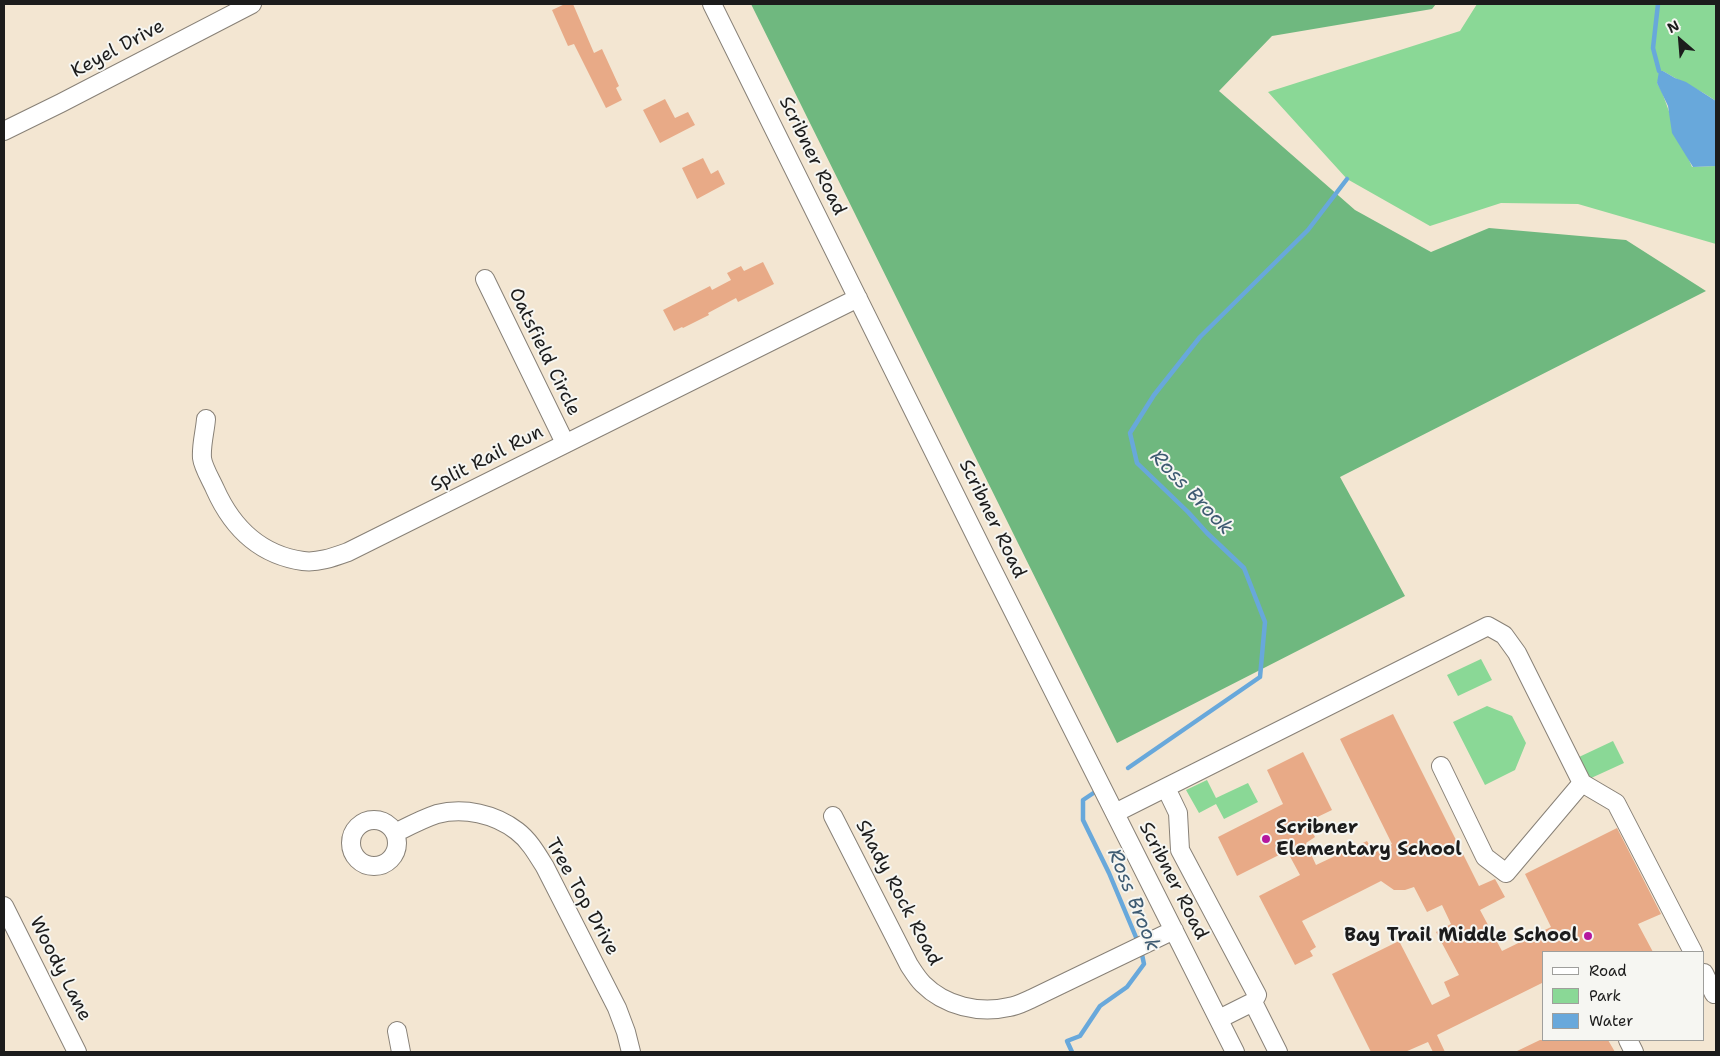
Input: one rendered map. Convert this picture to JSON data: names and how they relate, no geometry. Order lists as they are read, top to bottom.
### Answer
{
  "streets": {
    "street": [
      "Keyel Drive",
      "Scribner Road",
      "Oatsfield Circle",
      "Split Rail Run",
      "Shady Rock Road",
      "Tree Top Drive",
      "Woody Lane"
    ]
  },
  "crossings": [
    ["Scribner Road", "Split Rail Run"],
    ["Scribner Road", "Shady Rock Road"],
    ["Oatsfield Circle", "Split Rail Run"]
  ],
  "water": ["Ross Brook"],
  "places": ["Scribner Elementary School", "Bay Trail Middle School"],
  "legend": ["Road", "Park", "Water"],
  "north": "top left"
}
